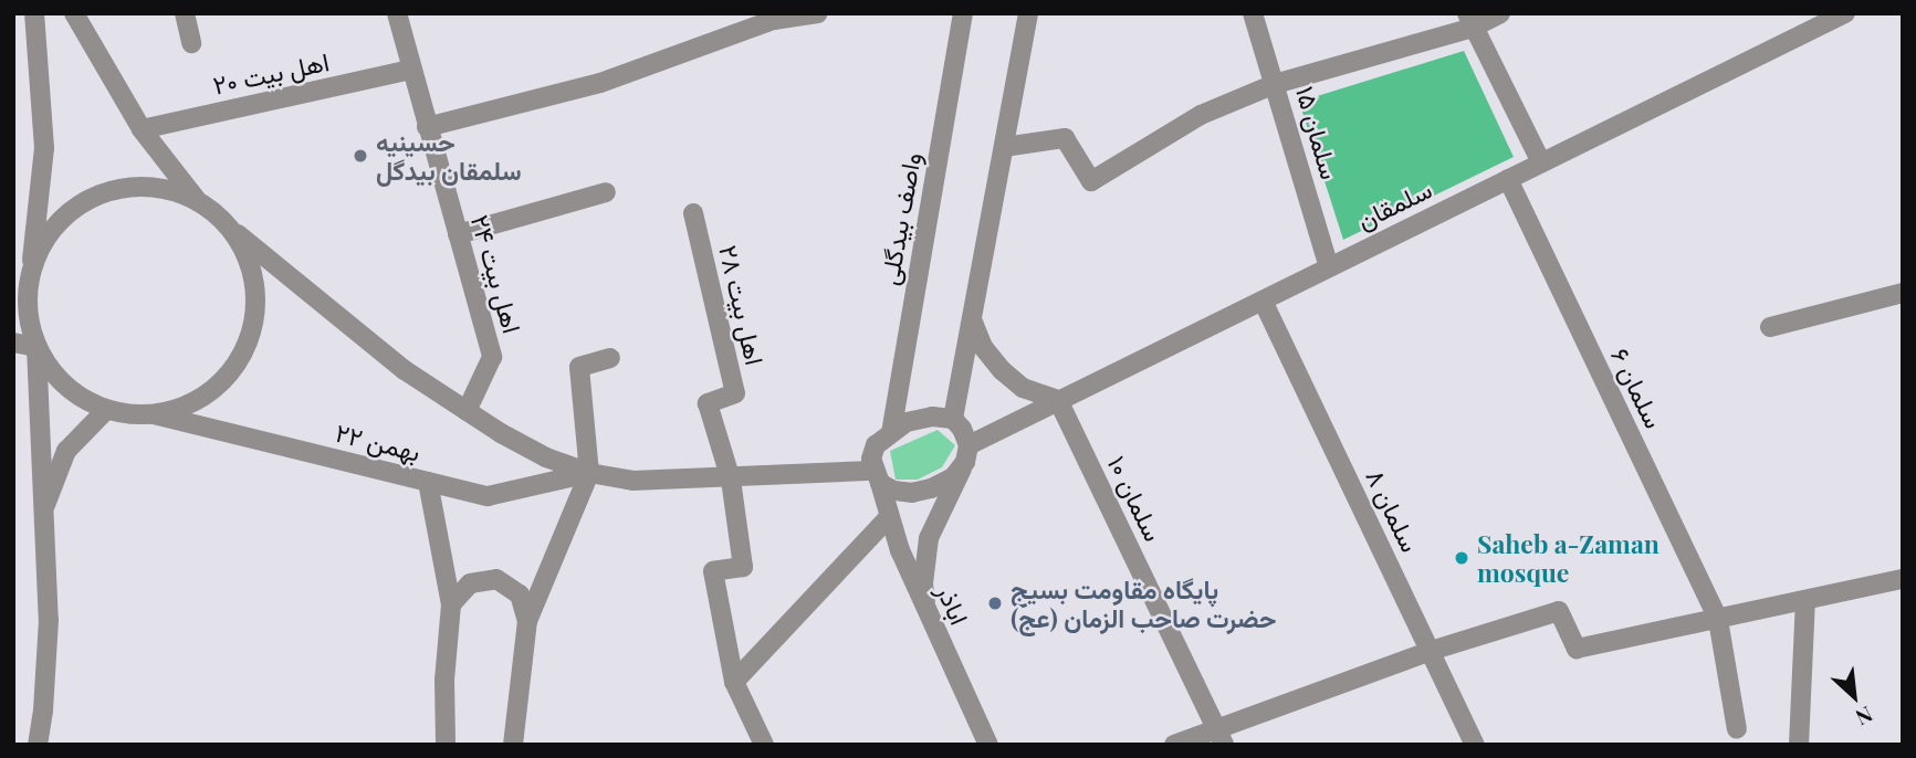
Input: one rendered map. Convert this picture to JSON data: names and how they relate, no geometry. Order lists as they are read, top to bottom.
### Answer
{
  "streets": {
    "street": [
      "اهل بیت ۲۰",
      "سلمان ۱۵",
      "سلمقان",
      "واصف بیدگلی",
      "اهل بیت ۲۴",
      "اهل بیت ۲۸",
      "سلمان ۶",
      "۲۲ بهمن",
      "سلمان ۱۰",
      "سلمان ۸",
      "اباذر"
    ]
  },
  "crossings": [
    ["اهل بیت ۲۰", "اهل بیت ۲۴"],
    ["سلمان ۱۵", "سلمقان"],
    ["سلمقان", "واصف بیدگلی"],
    ["سلمقان", "سلمان ۶"],
    ["سلمقان", "۲۲ بهمن"],
    ["سلمقان", "سلمان ۱۰"],
    ["سلمقان", "سلمان ۸"],
    ["سلمقان", "اباذر"],
    ["واصف بیدگلی", "۲۲ بهمن"],
    ["واصف بیدگلی", "اباذر"],
    ["اهل بیت ۲۴", "۲۲ بهمن"],
    ["اهل بیت ۲۸", "۲۲ بهمن"],
    ["۲۲ بهمن", "اباذر"]
  ],
  "places": ["حسینیه سلمقان بیدگل", "Saheb a-Zaman mosque", "پایگاه مقاومت بسیج حضرت صاحب الزمان (عج)"],
  "north": "bottom right"
}
